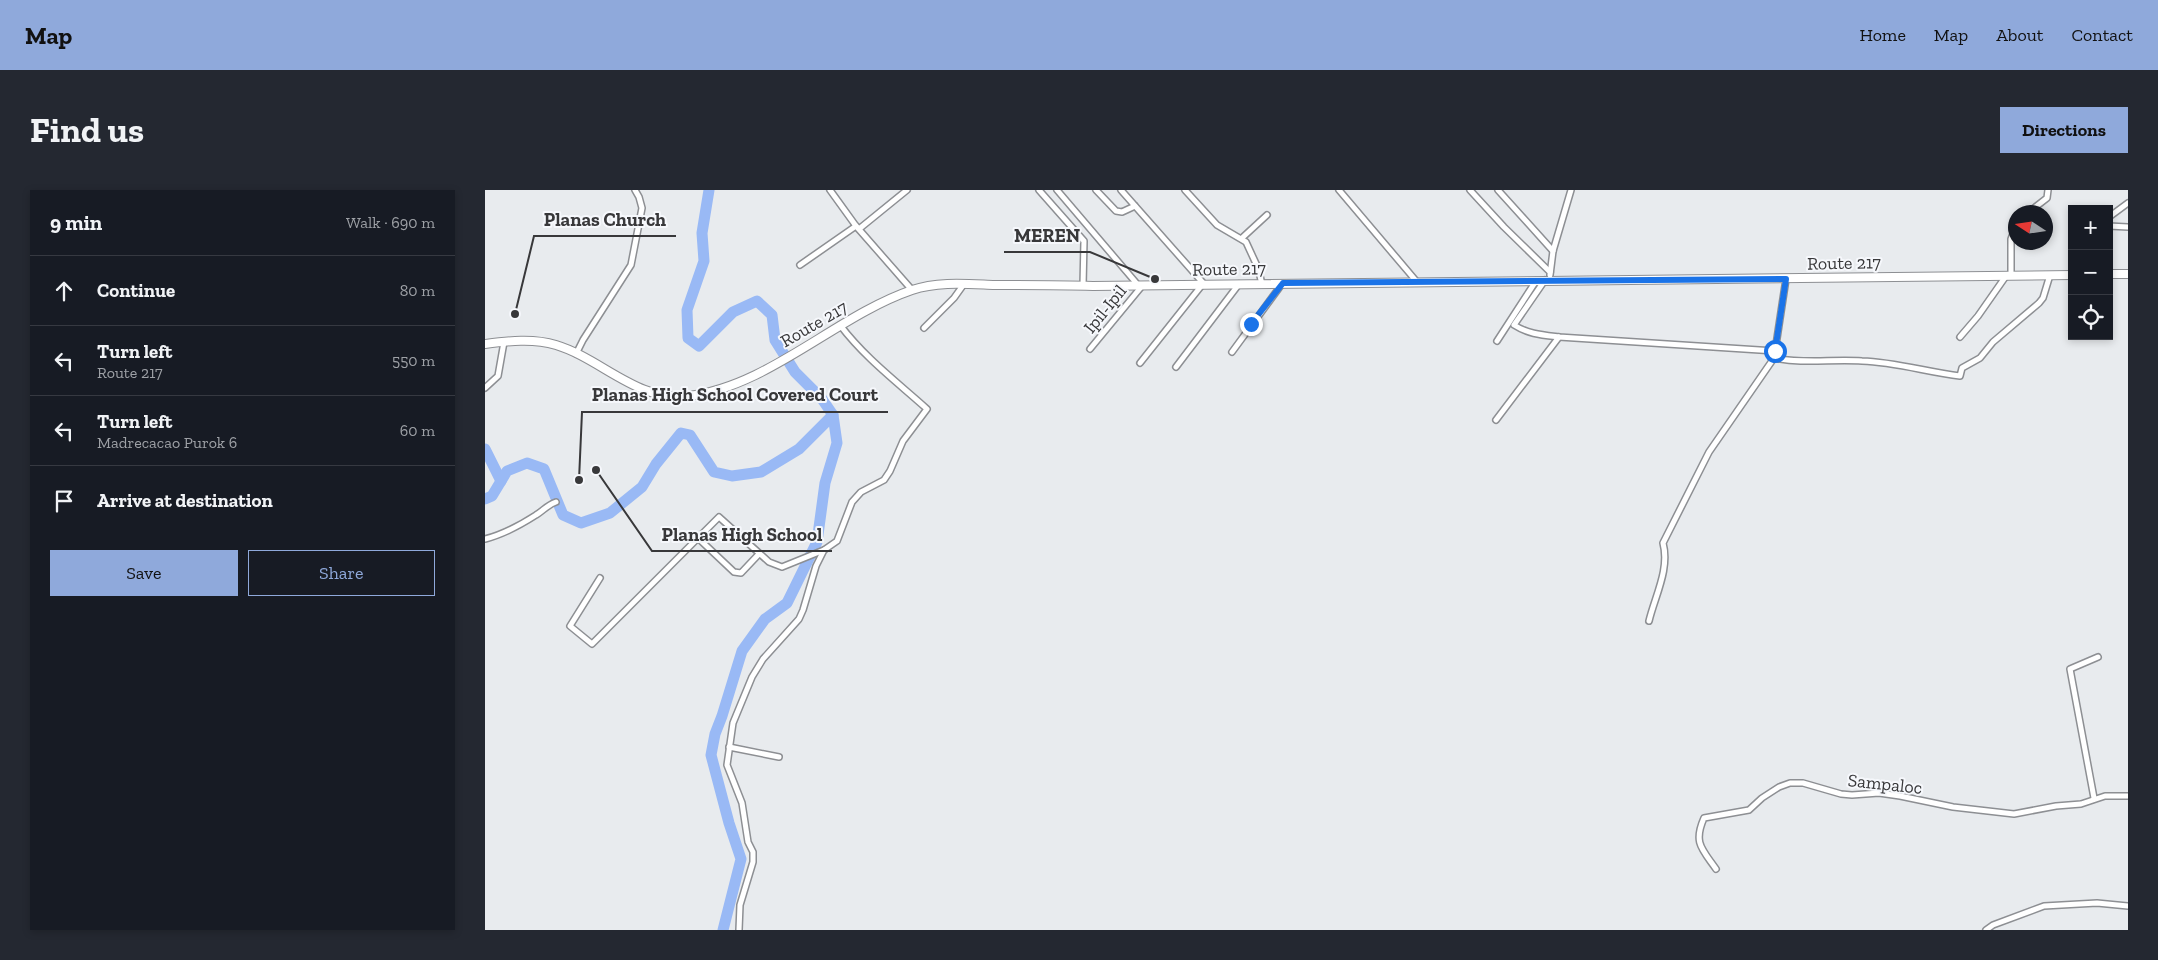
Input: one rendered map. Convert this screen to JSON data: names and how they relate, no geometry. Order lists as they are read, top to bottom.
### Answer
{
  "streets": {
    "main road": ["Route 217"],
    "street": ["Ipil-Ipil", "Sampaloc"]
  },
  "crossings": [
    ["Route 217", "Ipil-Ipil"]
  ],
  "places": [
    "MEREN",
    "Planas Church",
    "Planas High School",
    "Planas High School Covered Court"
  ],
  "north": "left",
  "page": {
    "header": "Map",
    "nav": [
      "Home",
      "Map",
      "About",
      "Contact"
    ],
    "buttons": [
      "Directions",
      ["Save", "Share"]
    ],
    "title": "Find us",
    "heading": ["9 min", "Walk · 690 m"],
    "map_buttons": ["+", "−"],
    "list": [
      ["Continue", "80 m"],
      ["Turn left", "Route 217", "550 m"],
      ["Turn left", "Madrecacao Purok 6", "60 m"],
      "Arrive at destination"
    ]
  }
}
